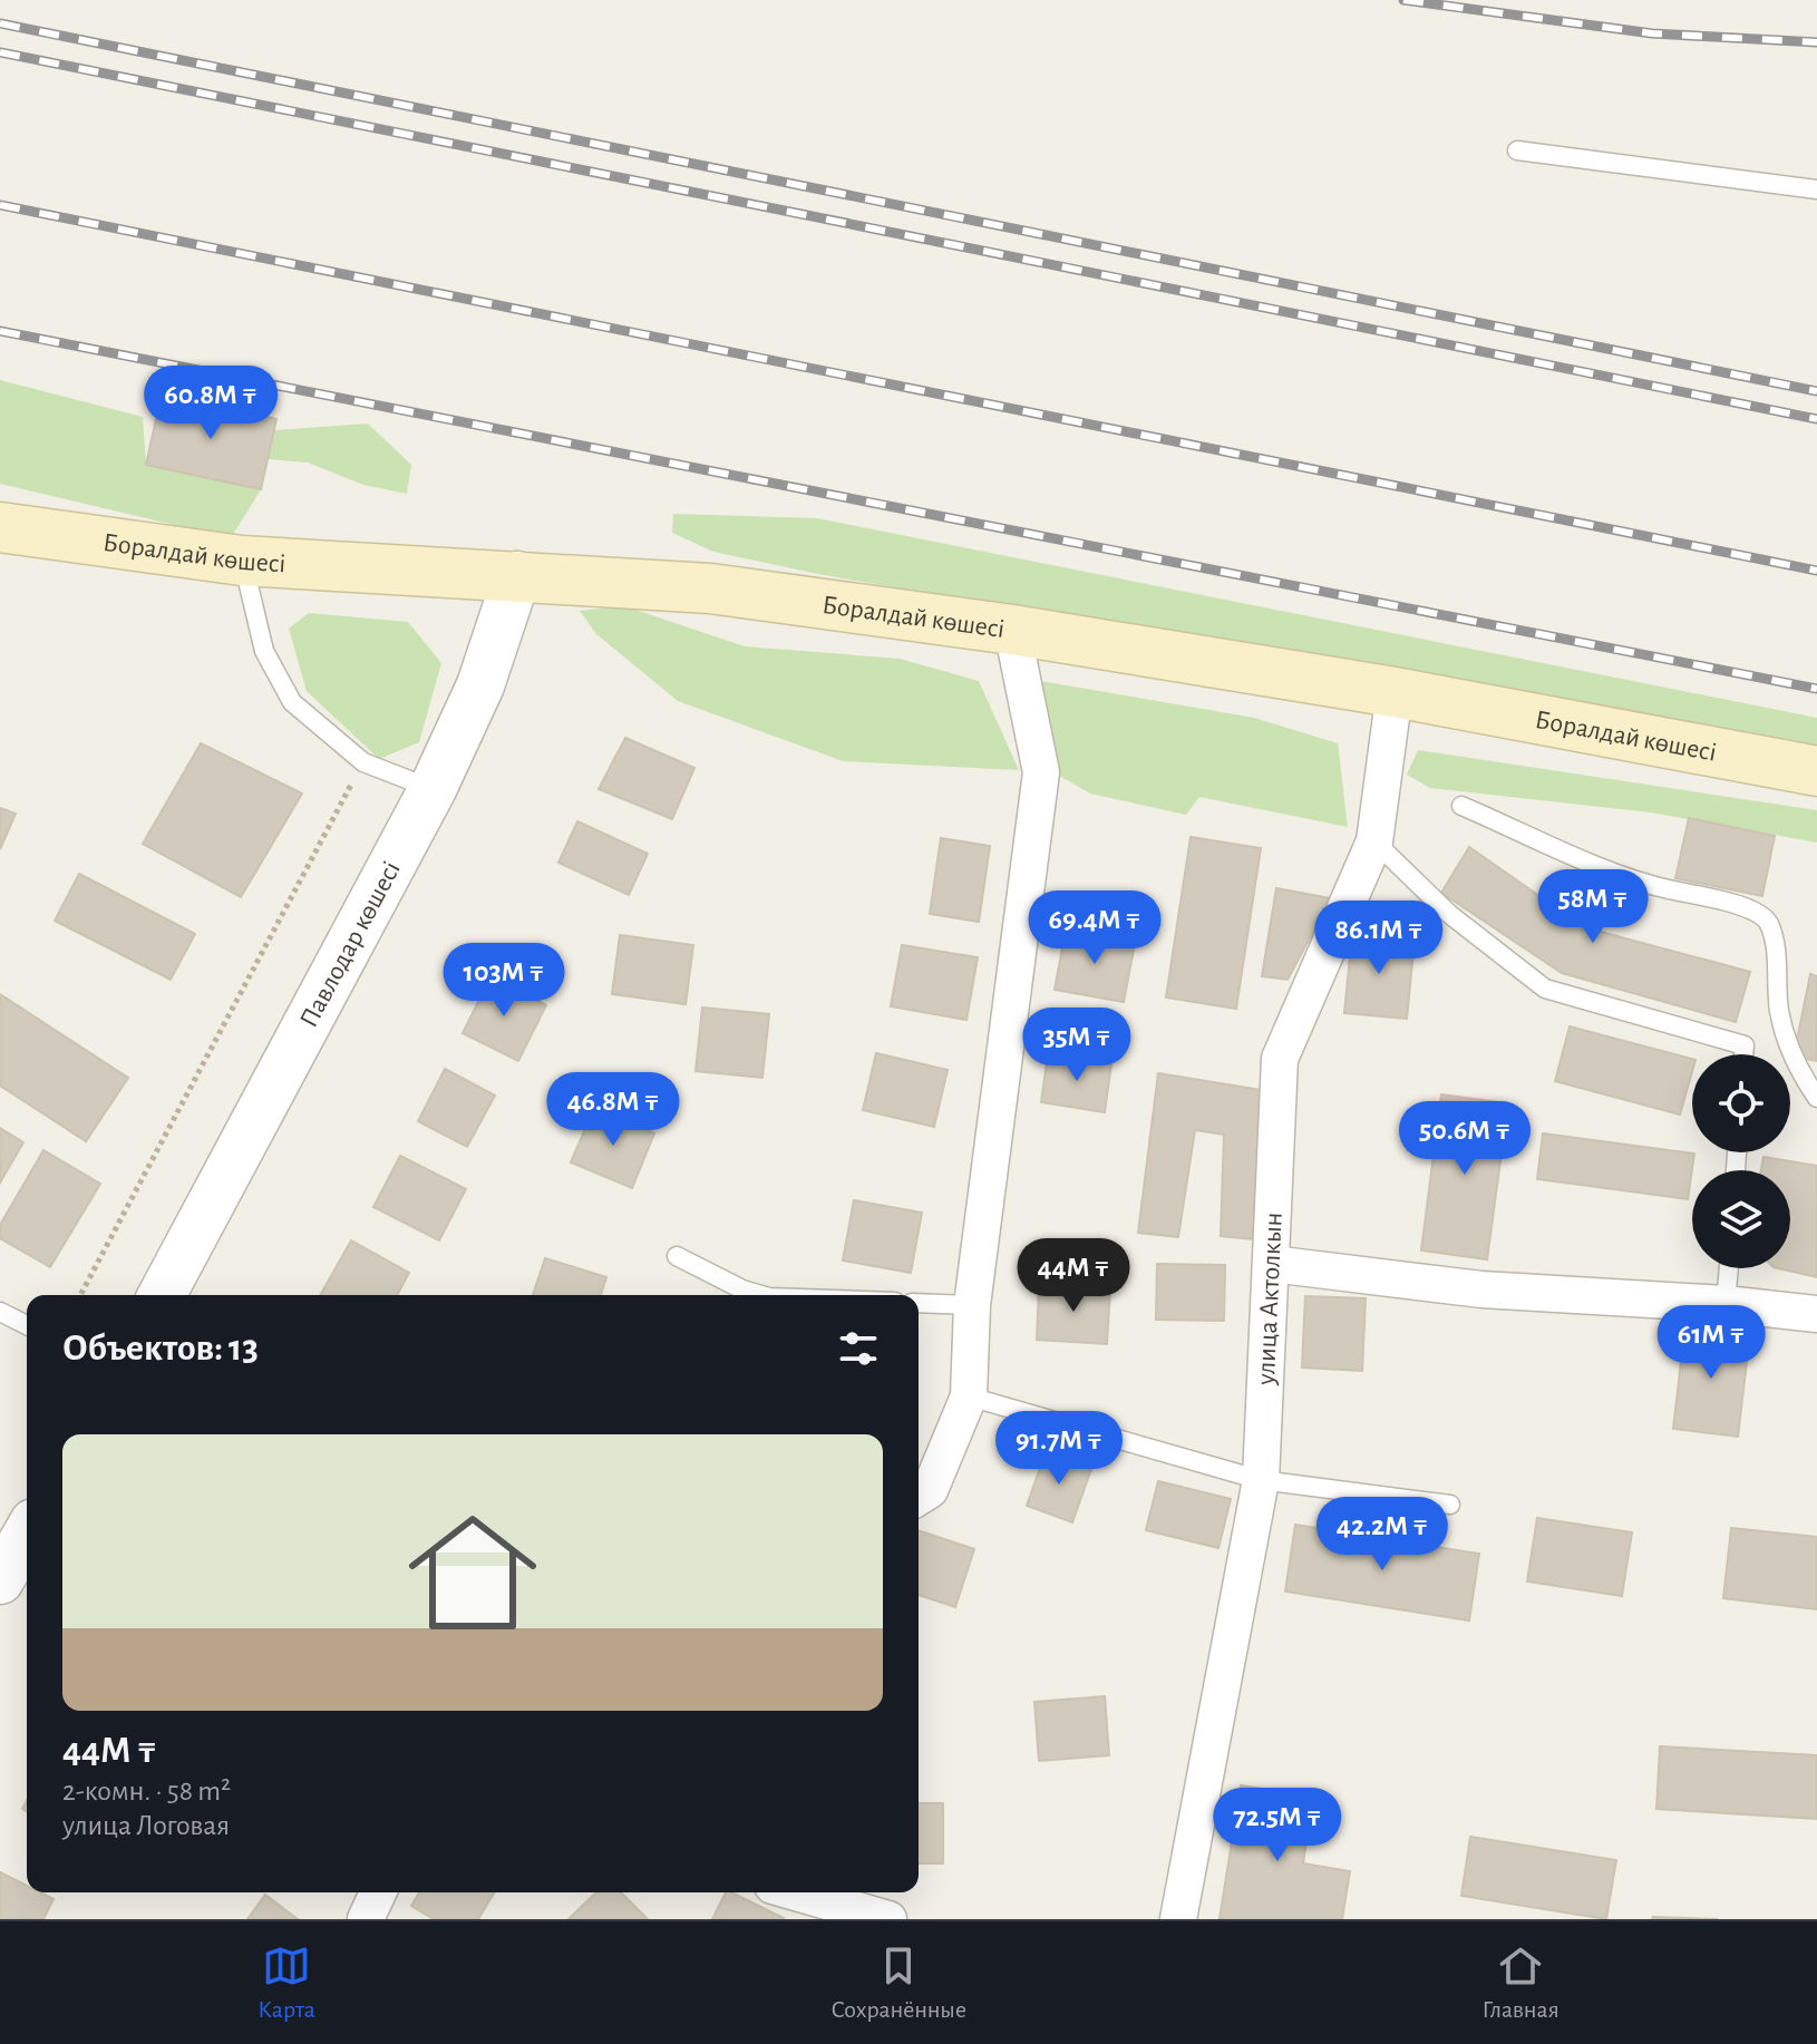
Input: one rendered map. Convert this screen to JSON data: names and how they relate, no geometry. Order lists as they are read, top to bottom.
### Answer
{
  "streets": {
    "main road": ["Боралдай көшесі"],
    "street": ["Павлодар көшесі", "улица Актолкын"]
  },
  "crossings": [
    ["Боралдай көшесі", "Павлодар көшесі"],
    ["Боралдай көшесі", "улица Актолкын"]
  ],
  "page": {
    "price": [
      "60.8M ₸",
      "58M ₸",
      "69.4M ₸",
      "86.1M ₸",
      "103M ₸",
      "35M ₸",
      "46.8M ₸",
      "50.6M ₸",
      "44M ₸",
      "61M ₸",
      "91.7M ₸",
      "42.2M ₸",
      "72.5M ₸"
    ],
    "heading": "Объектов: 13",
    "list": [
      {
        "name": "44M ₸",
        "note": "2-комн. · 58 m² · улица Логовая"
      }
    ],
    "tabs": ["Карта", "Сохранённые", "Главная"]
  }
}
